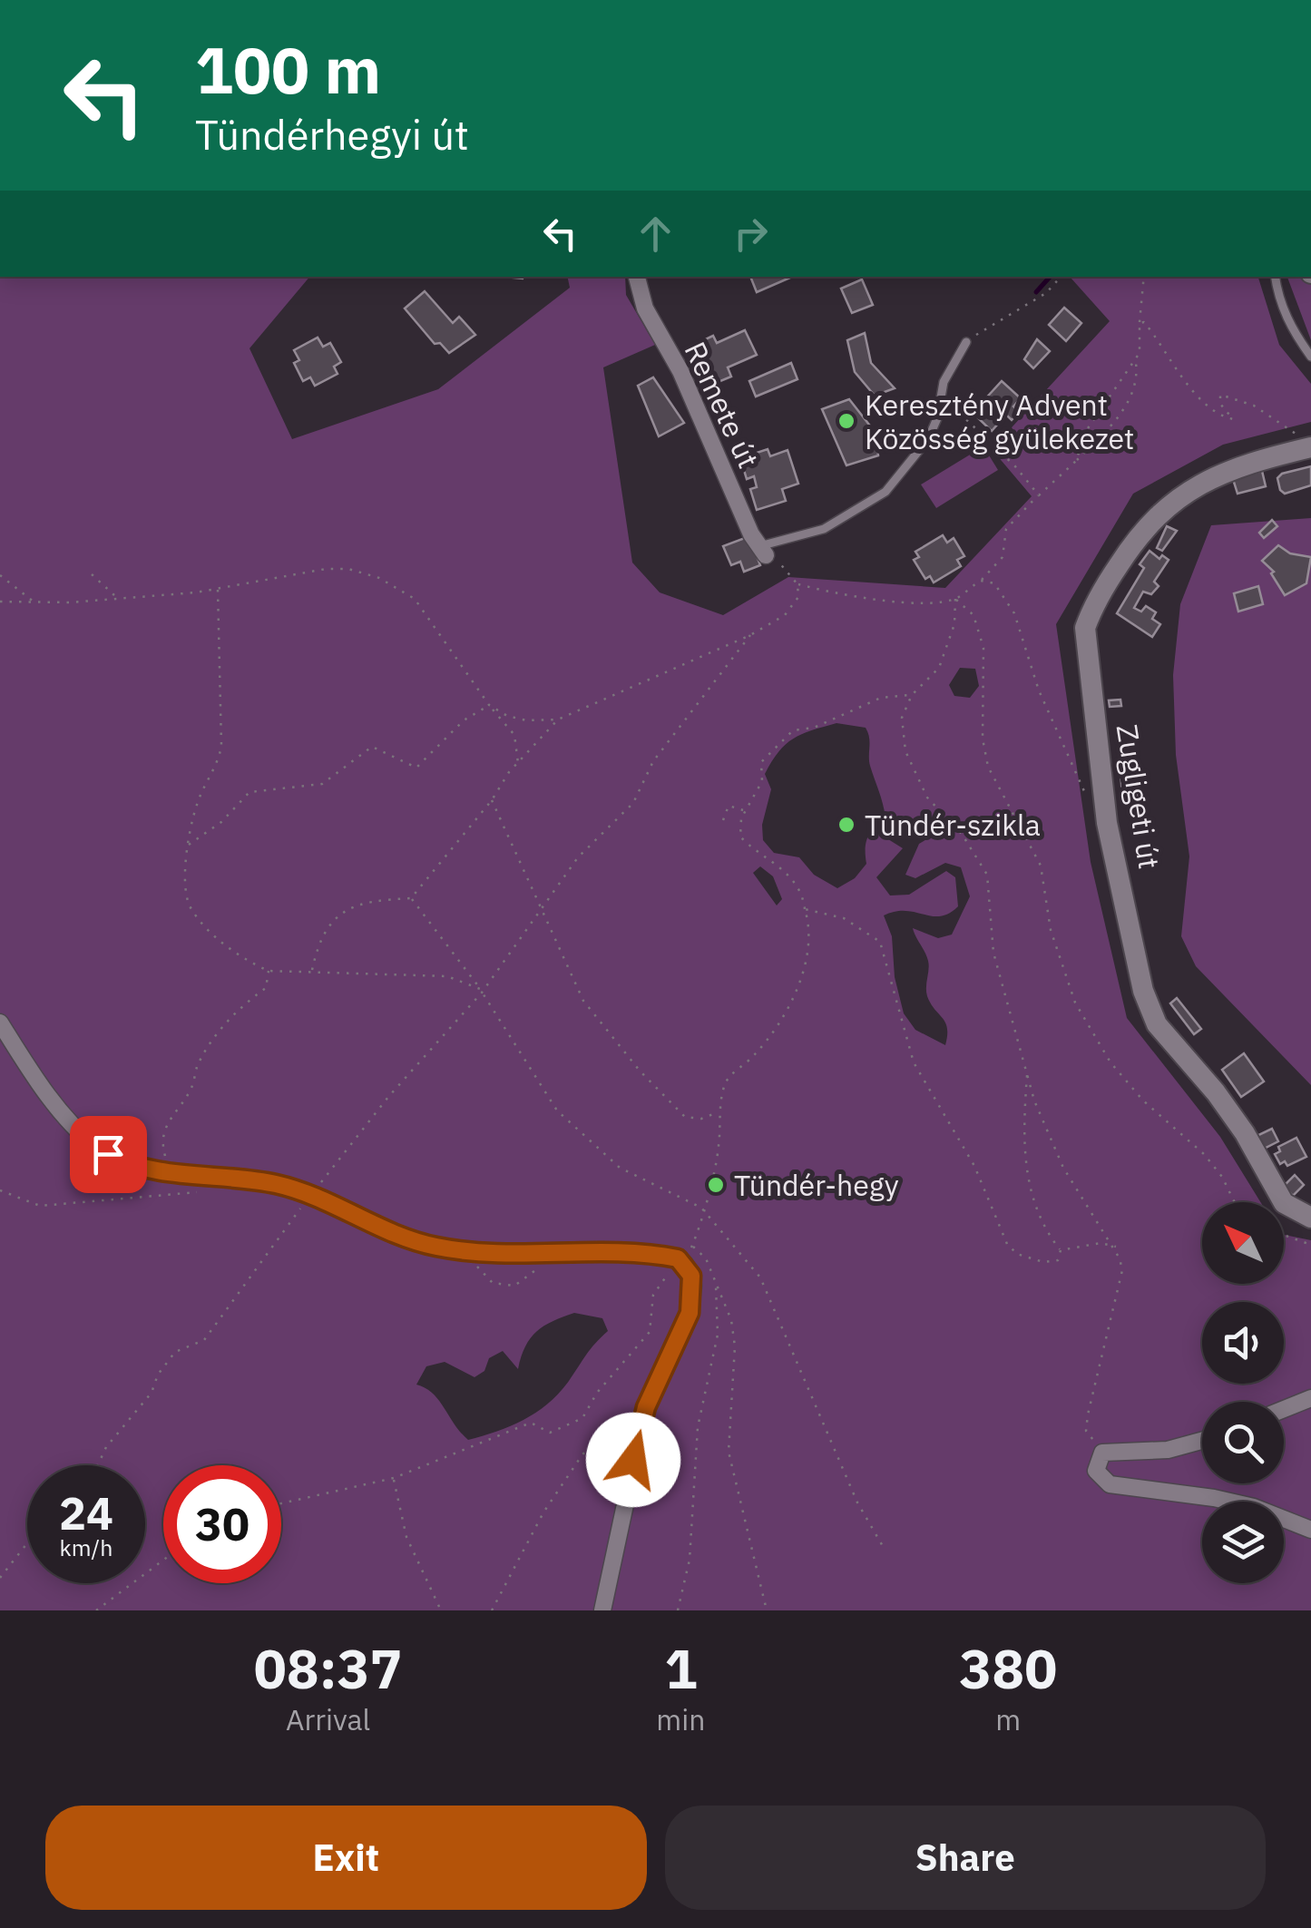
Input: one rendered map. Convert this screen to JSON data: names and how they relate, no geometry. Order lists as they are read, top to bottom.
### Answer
{
  "streets": {
    "street": ["Remete út", "Zugligeti út"]
  },
  "places": ["Keresztény Advent Közösség gyülekezet", "Tündér-szikla", "Tündér-hegy"],
  "north": "top left",
  "page": {
    "turn": ["100 m", "Tündérhegyi út"],
    "speed": "24 km/h",
    "limit": "30",
    "eta": [
      "08:37",
      "Arrival",
      "1",
      "min",
      "380",
      "m"
    ],
    "buttons": ["Exit", "Share"]
  }
}
